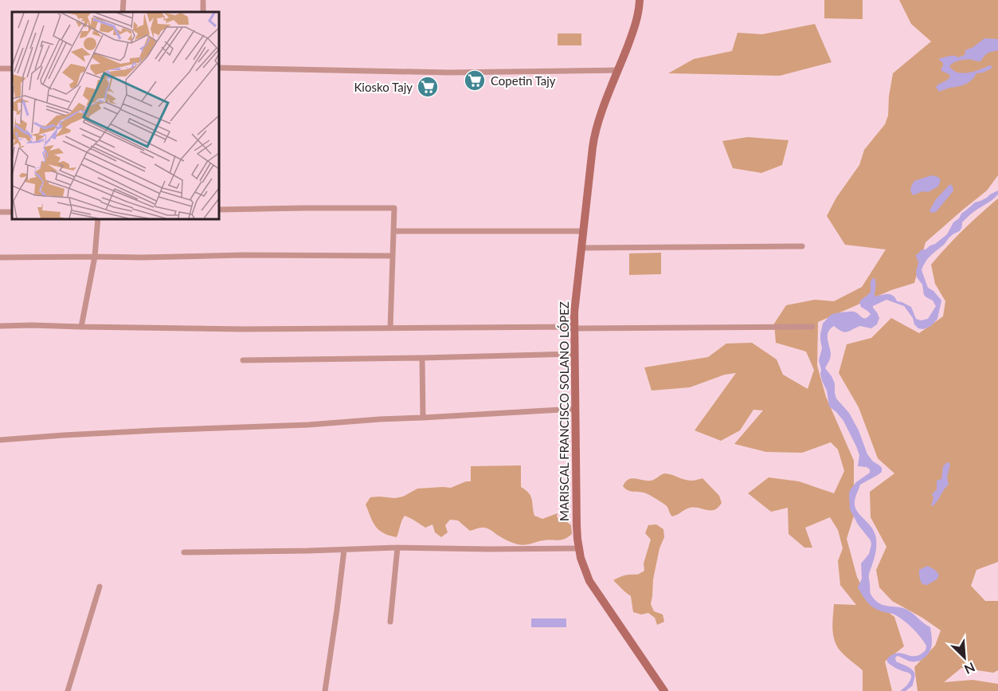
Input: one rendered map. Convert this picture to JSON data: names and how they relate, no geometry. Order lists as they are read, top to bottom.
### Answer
{
  "streets": {
    "main road": ["MARISCAL FRANCISCO SOLANO LÓPEZ"]
  },
  "places": {
    "supermarket": ["Copetin Tajy", "Kiosko Tajy"]
  },
  "north": "bottom right"
}
